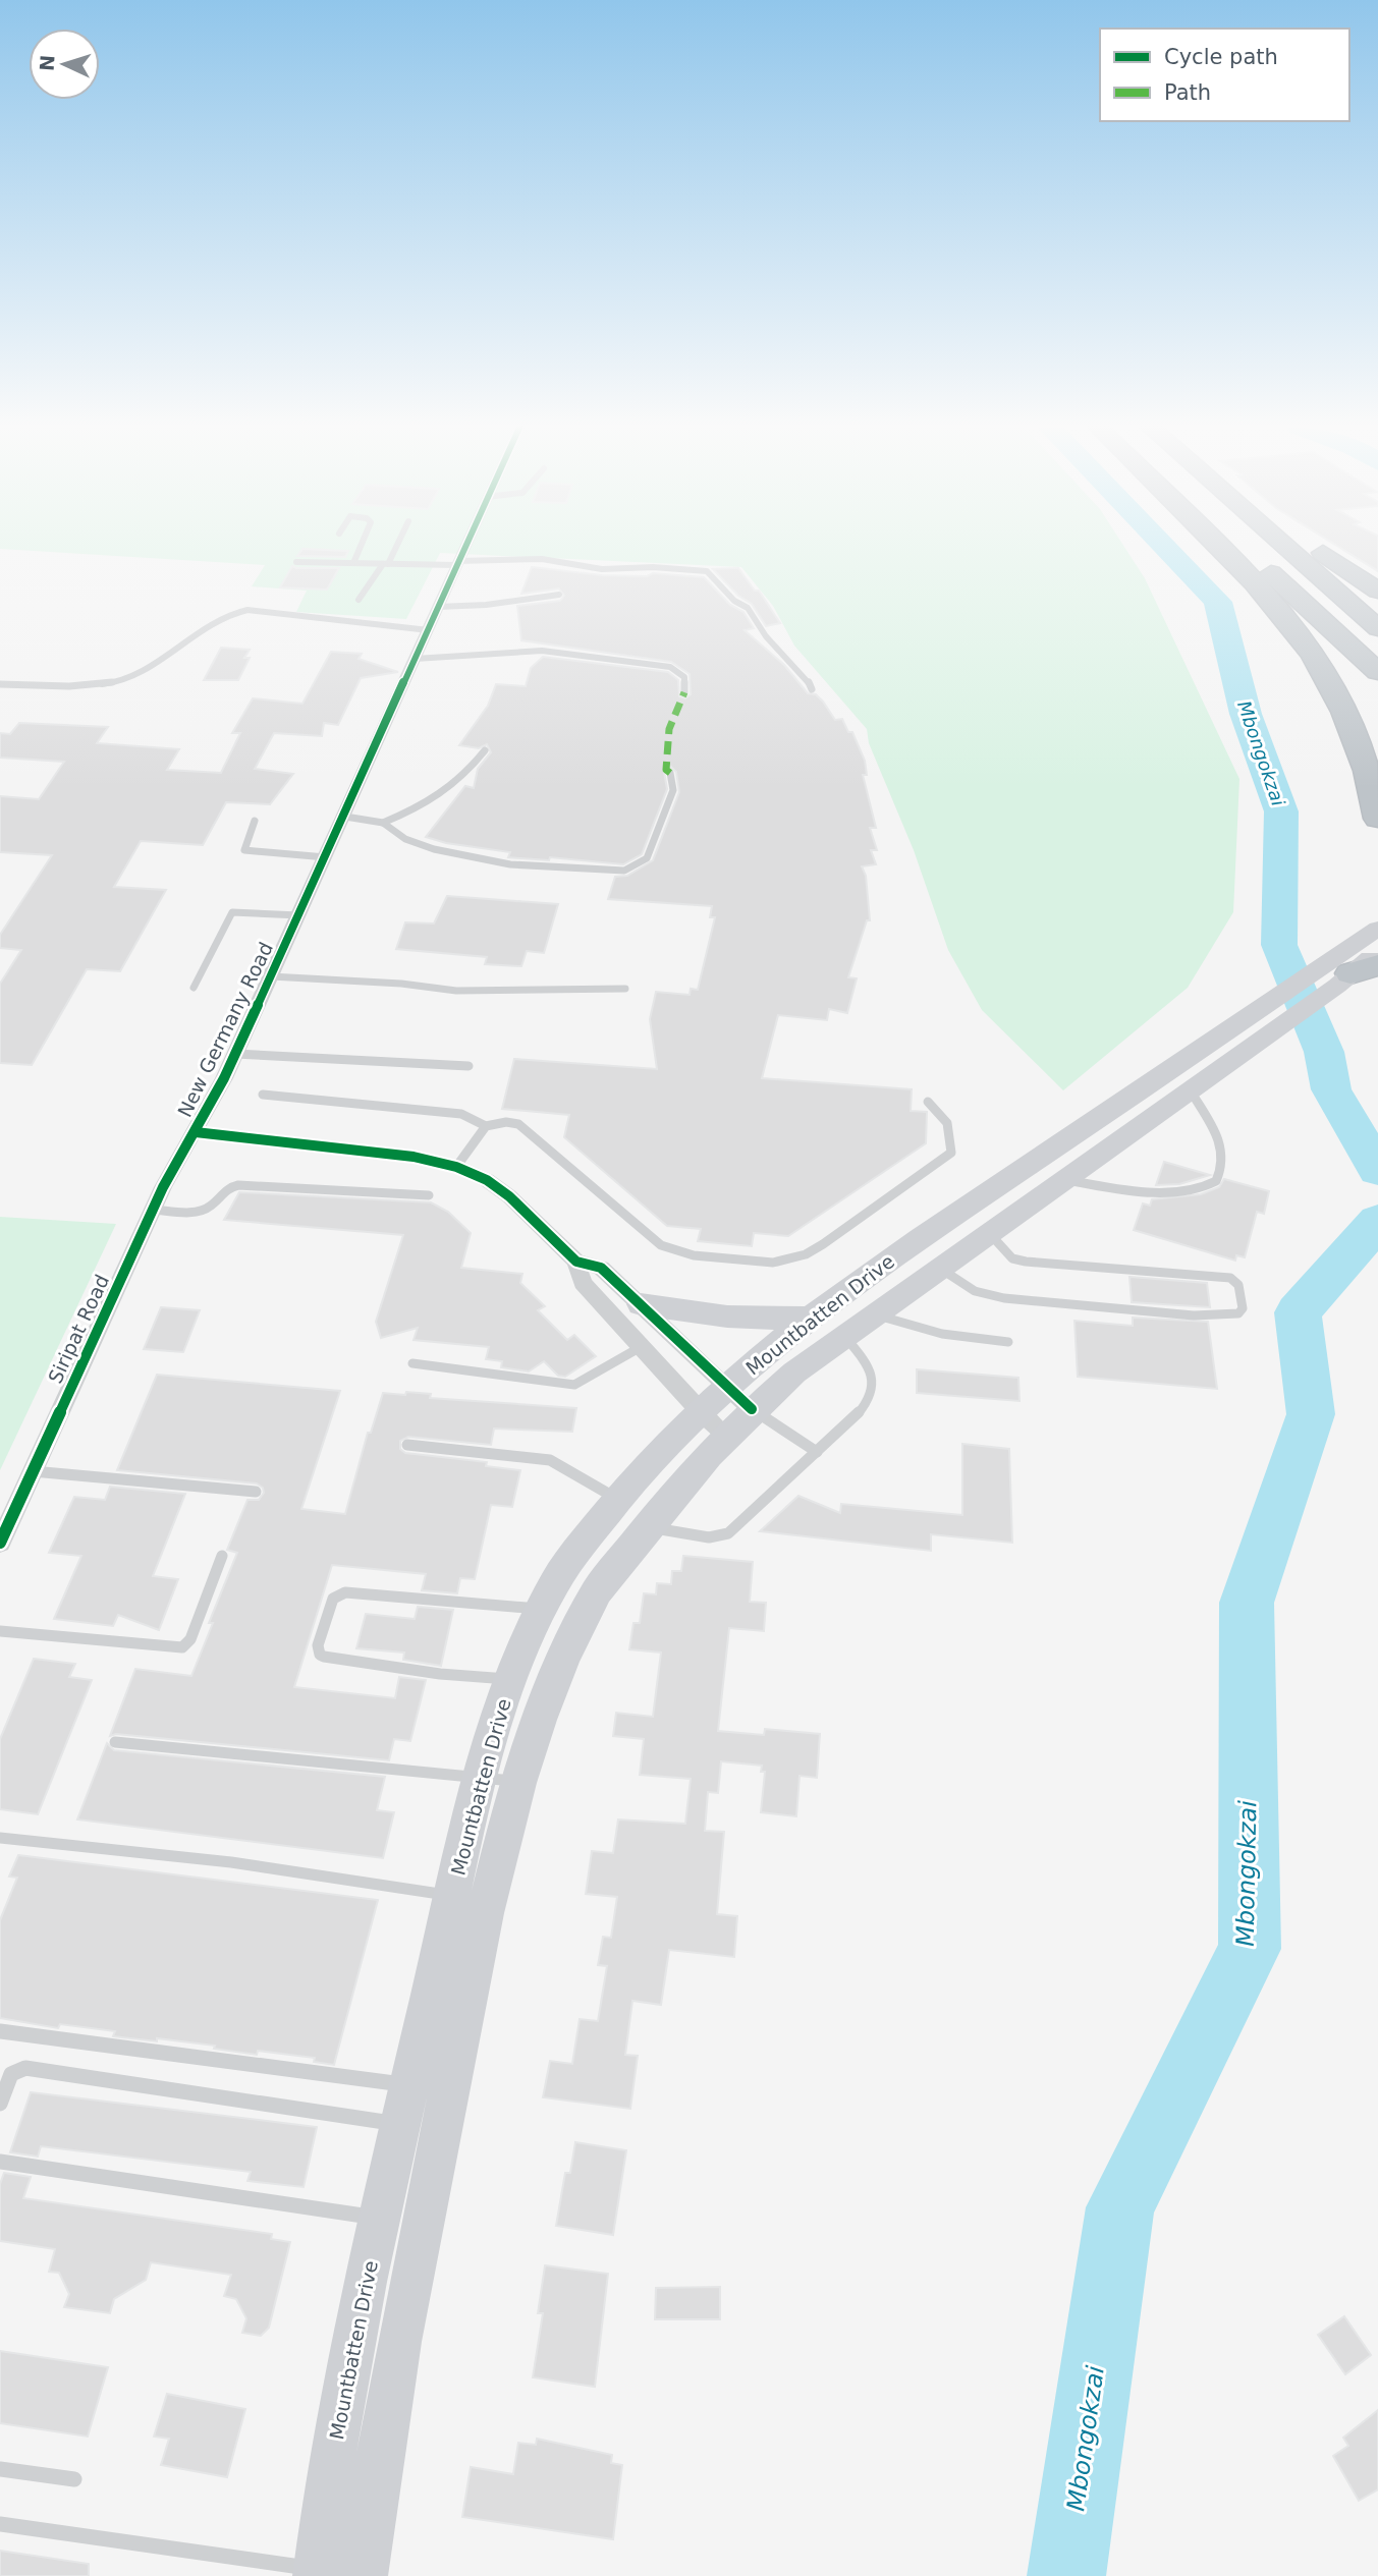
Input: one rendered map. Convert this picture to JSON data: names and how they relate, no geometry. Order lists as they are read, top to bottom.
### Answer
{
  "streets": {
    "main road": ["Mountbatten Drive"],
    "street": ["New Germany Road", "Siripat Road"]
  },
  "crossings": [
    ["New Germany Road", "Mountbatten Drive"],
    ["New Germany Road", "Siripat Road"]
  ],
  "water": ["Mbongokzai"],
  "legend": ["Cycle path", "Path"],
  "north": "left"
}
